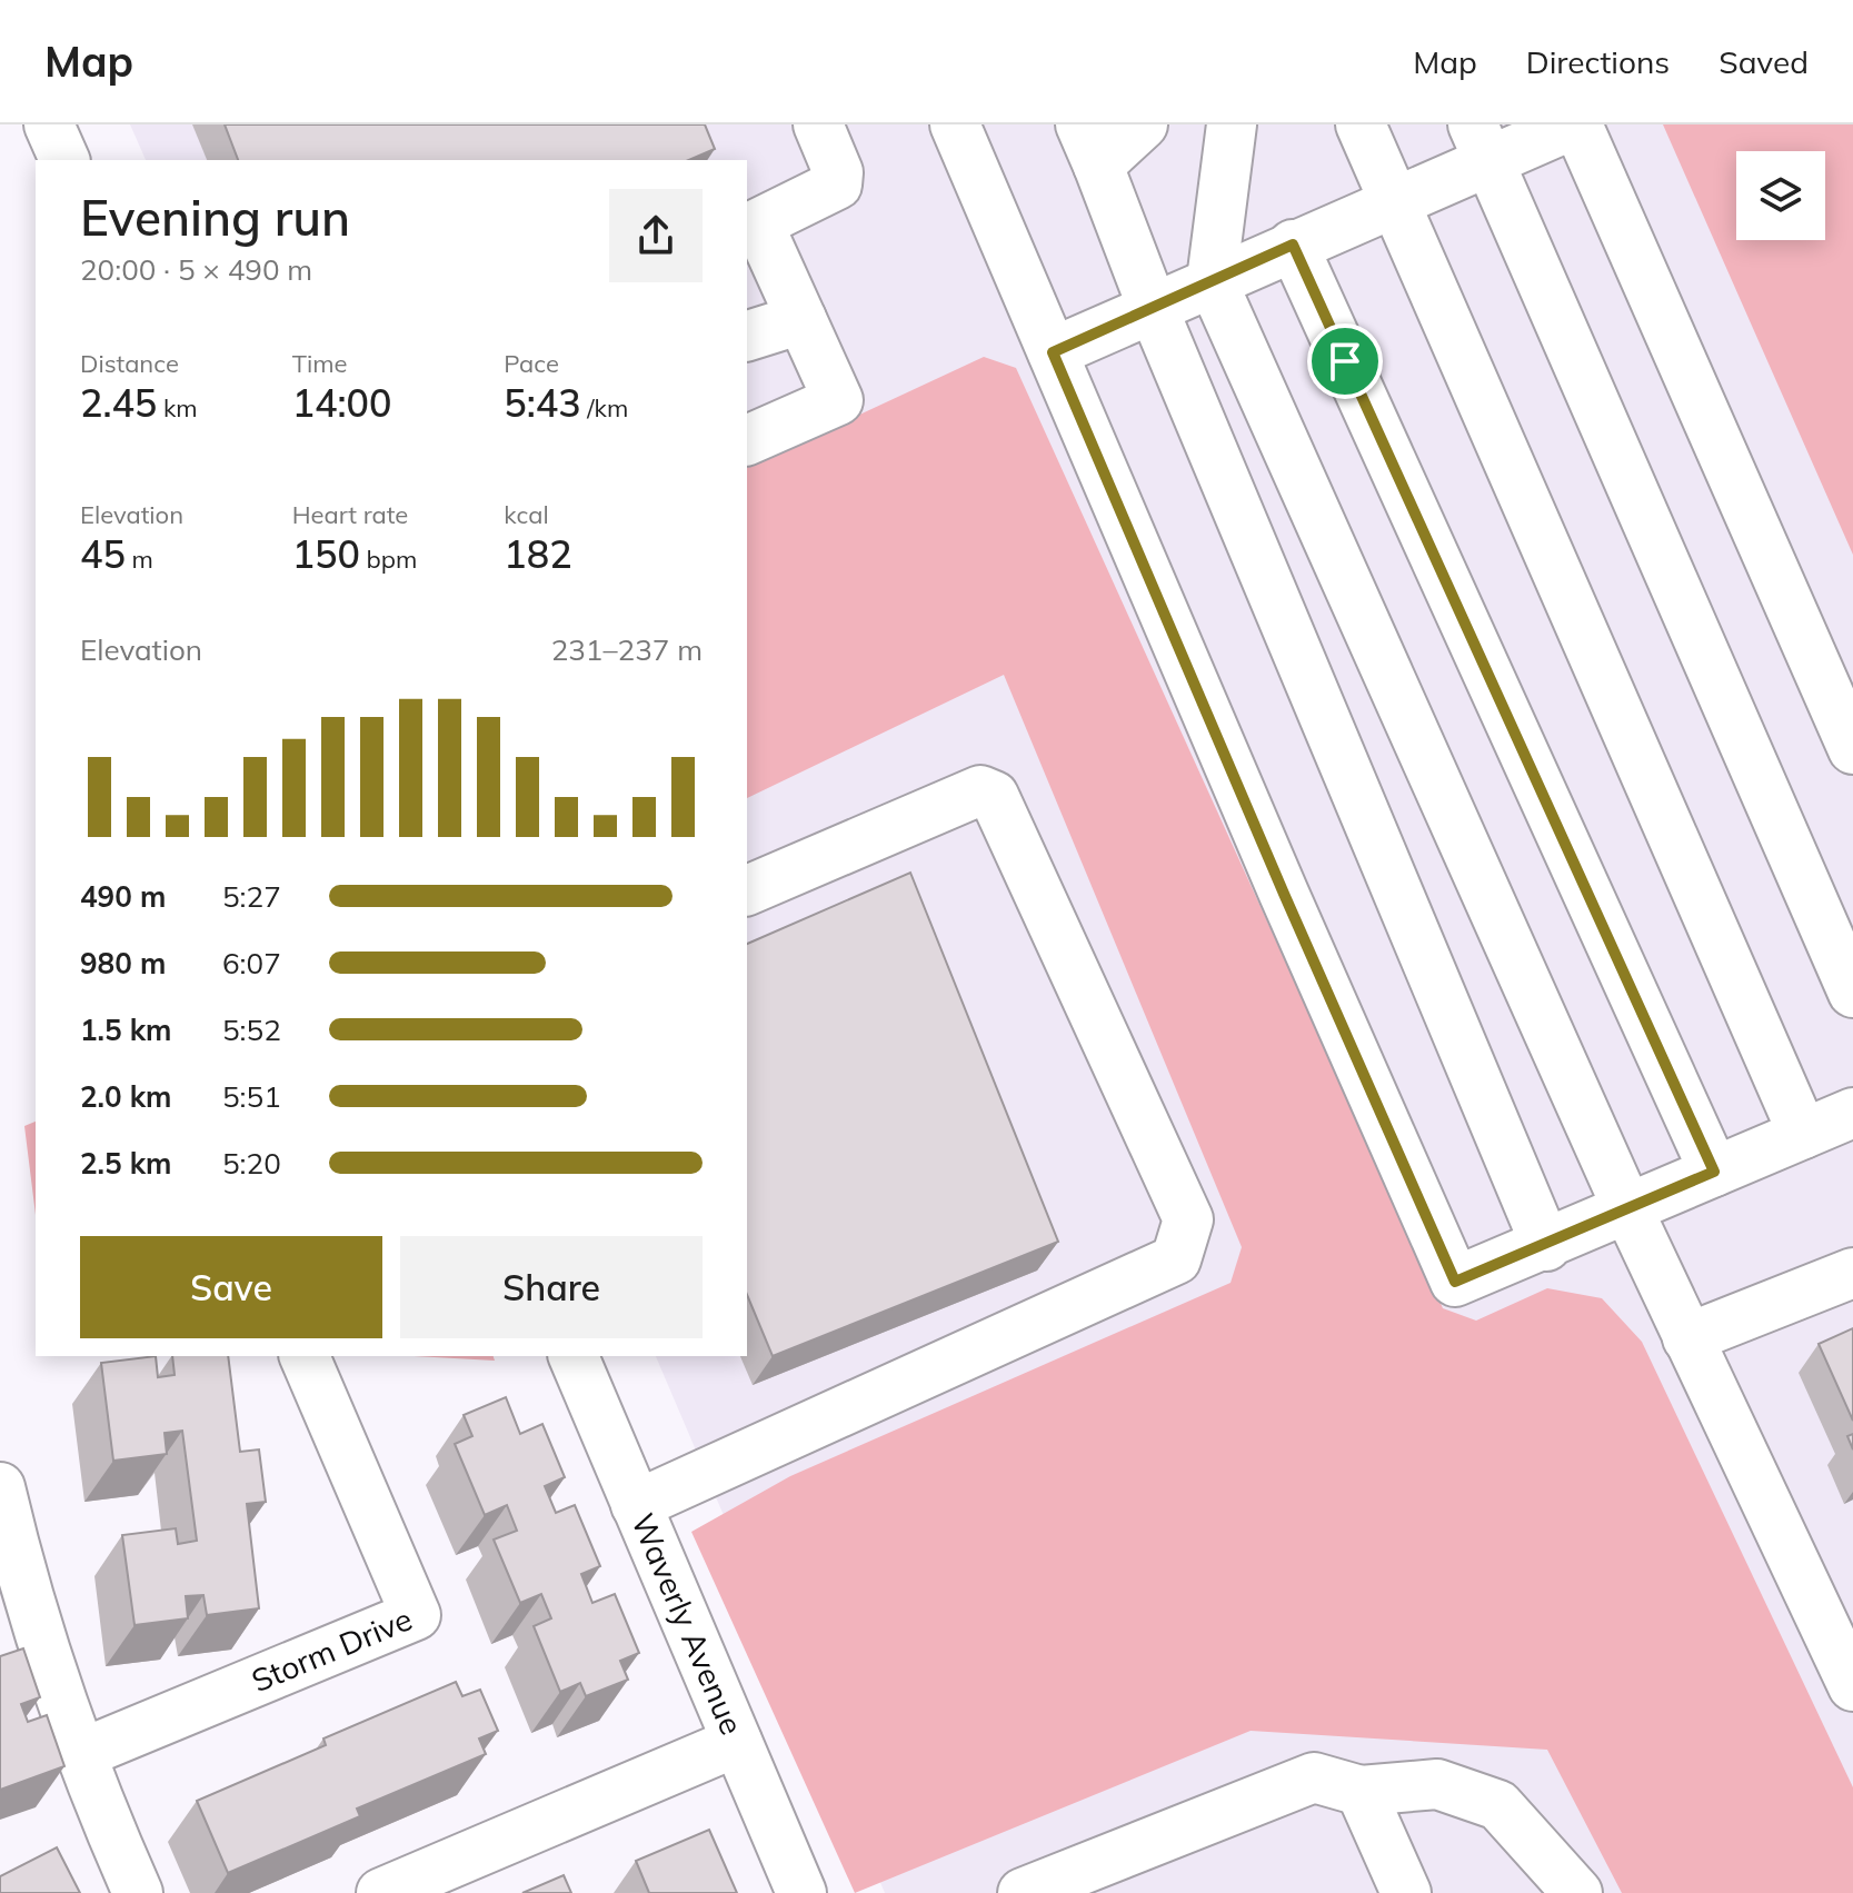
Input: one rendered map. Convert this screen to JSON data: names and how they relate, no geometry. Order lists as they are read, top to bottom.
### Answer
{
  "streets": {
    "street": ["Waverly Avenue", "Storm Drive"]
  },
  "page": {
    "header": "Map",
    "nav": ["Map", "Directions", "Saved"],
    "heading": ["Evening run", "20:00 · 5 × 490 m"],
    "stats": [
      ["Distance", "2.45 km"],
      ["Time", "14:00"],
      ["Pace", "5:43 /km"],
      ["Elevation", "45 m"],
      ["Heart rate", "150 bpm"],
      ["kcal", "182"]
    ],
    "chart": ["Elevation", "231–237 m"],
    "list": [
      {
        "name": "490 m",
        "note": "5:27"
      },
      {
        "name": "980 m",
        "note": "6:07"
      },
      {
        "name": "1.5 km",
        "note": "5:52"
      },
      {
        "name": "2.0 km",
        "note": "5:51"
      },
      {
        "name": "2.5 km",
        "note": "5:20"
      }
    ],
    "buttons": ["Save", "Share"]
  }
}
